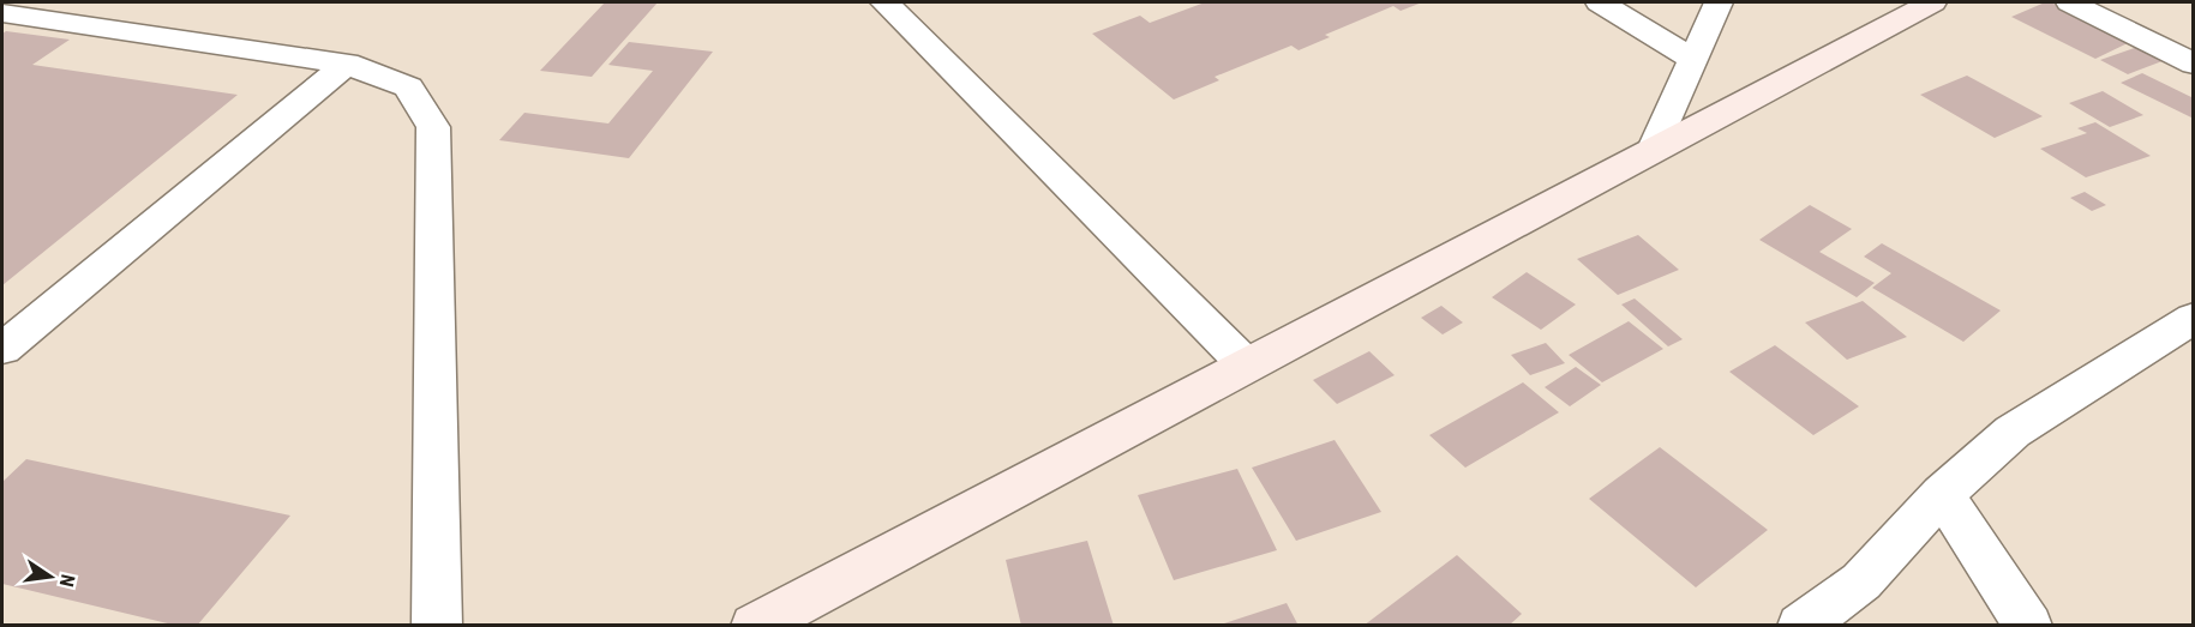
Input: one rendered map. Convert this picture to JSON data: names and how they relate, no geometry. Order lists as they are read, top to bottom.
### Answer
{
  "north": "right"
}
